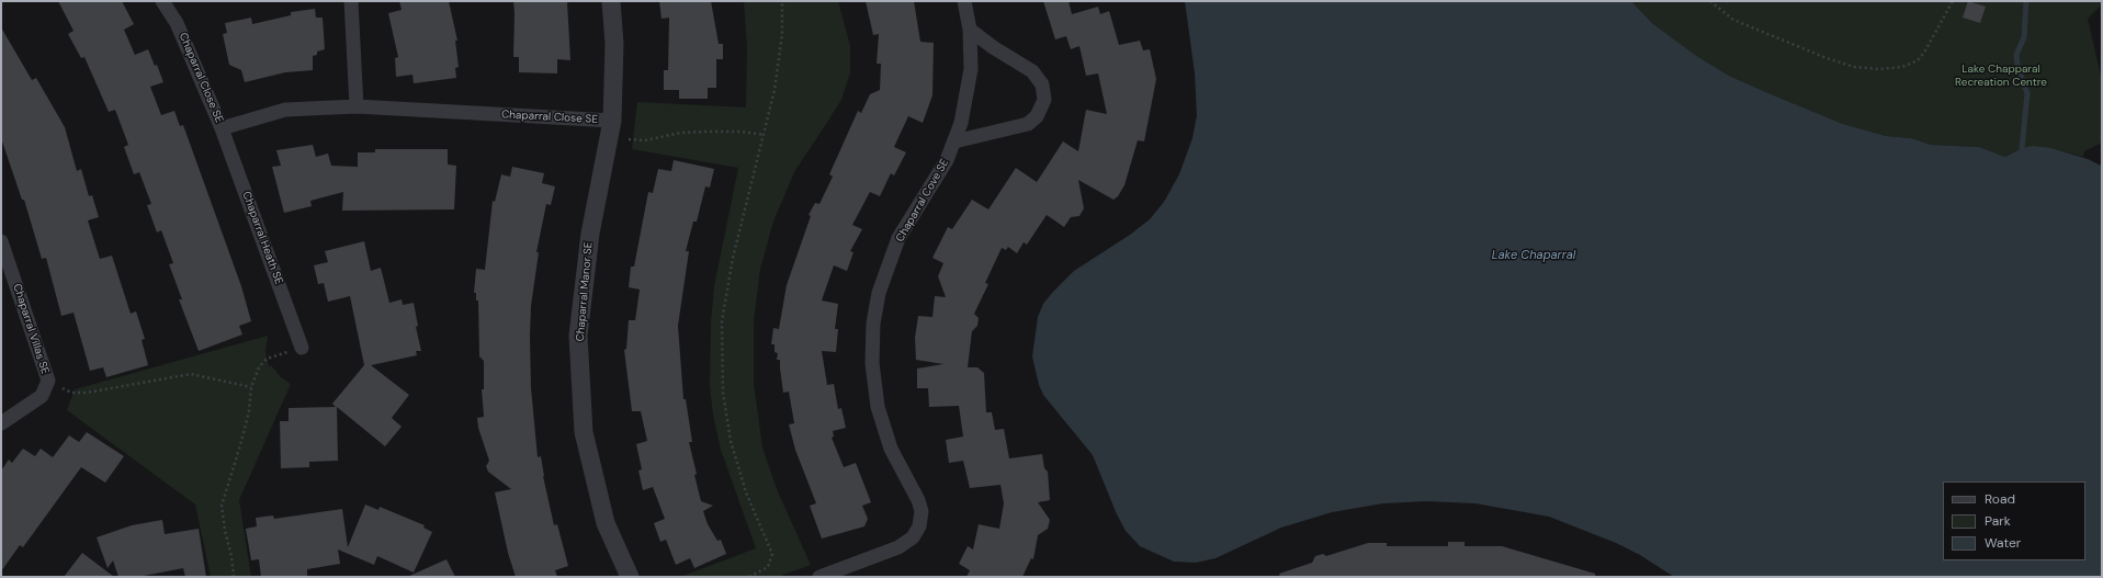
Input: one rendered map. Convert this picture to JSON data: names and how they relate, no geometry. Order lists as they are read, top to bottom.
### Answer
{
  "streets": {
    "street": [
      "Chaparral Close SE",
      "Chaparral Cove SE",
      "Chaparral Heath SE",
      "Chaparral Manor SE",
      "Chaparral Villas SE"
    ]
  },
  "crossings": [
    ["Chaparral Close SE", "Chaparral Heath SE"],
    ["Chaparral Close SE", "Chaparral Manor SE"]
  ],
  "water": ["Lake Chaparral"],
  "parks": ["Lake Chapparal Recreation Centre"],
  "legend": ["Road", "Park", "Water"]
}
